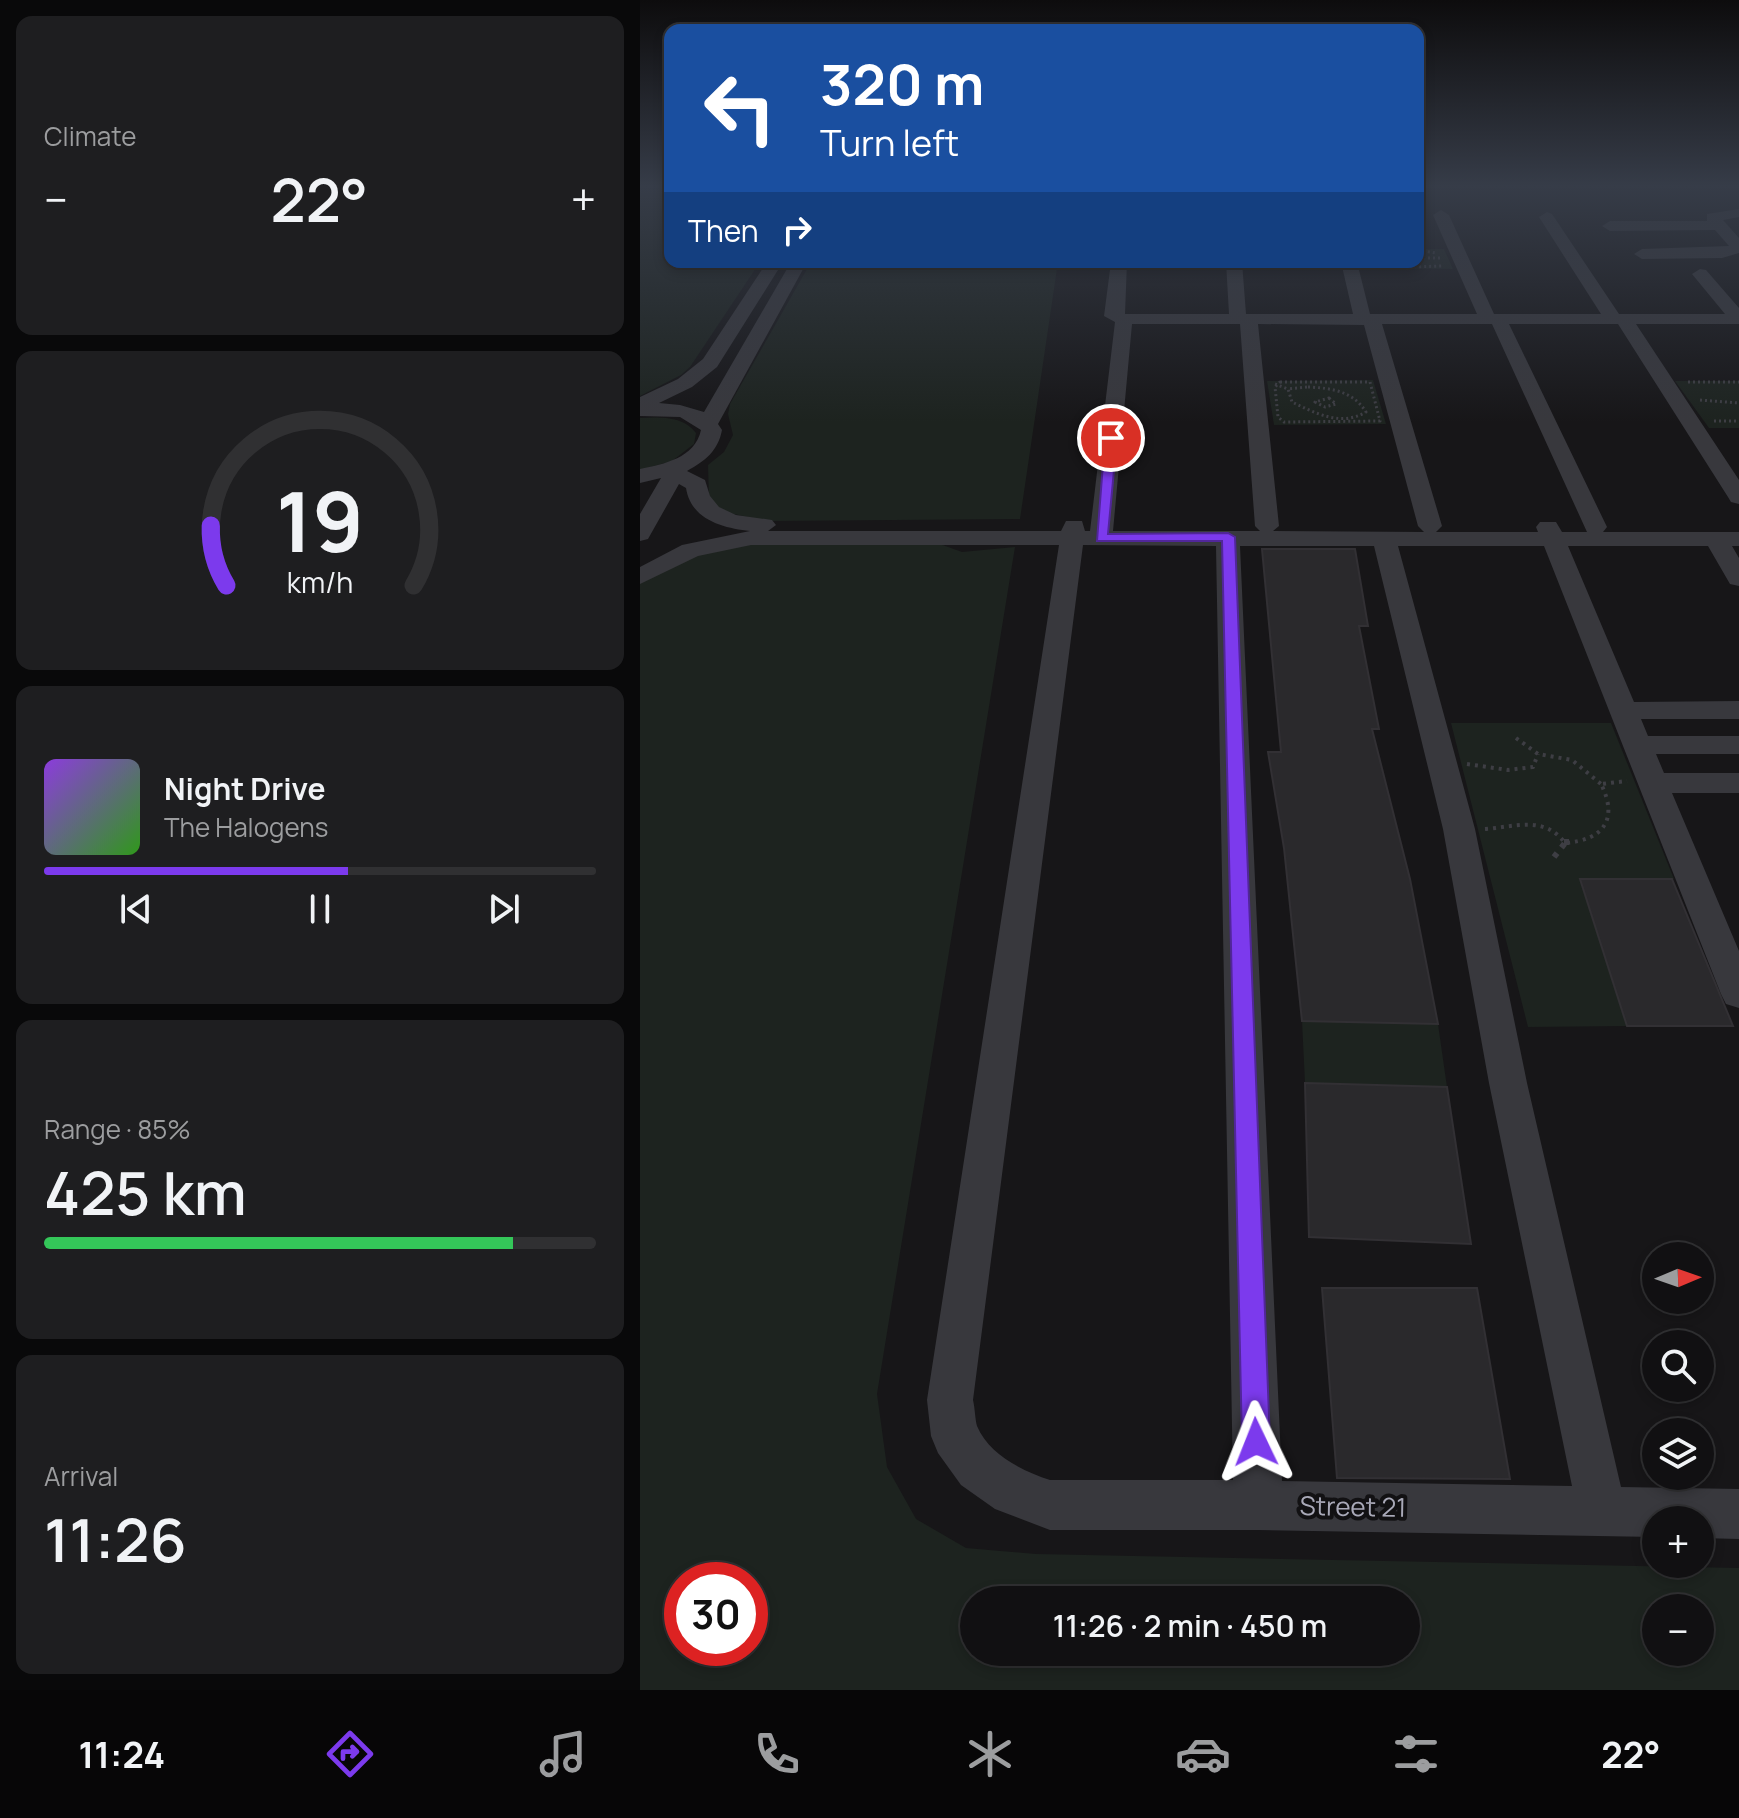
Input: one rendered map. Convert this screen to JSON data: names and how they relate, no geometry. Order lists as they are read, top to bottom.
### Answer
{
  "streets": {
    "street": ["Street 21"]
  },
  "north": "right",
  "page": {
    "tile": [
      "Climate",
      ["Range · 85%", "425 km"],
      ["Arrival", "11:26"]
    ],
    "turn": ["320 m", "Turn left"],
    "heat": ["−", "22°", "+"],
    "then": "Then",
    "song": ["Night Drive", "The Halogens"],
    "map_buttons": ["+", "−"],
    "limit": "30",
    "trip": "11:26 · 2 min · 450 m",
    "tabs": ["11:24", "22°"],
    "gauge": ["19", "km/h"]
  }
}
